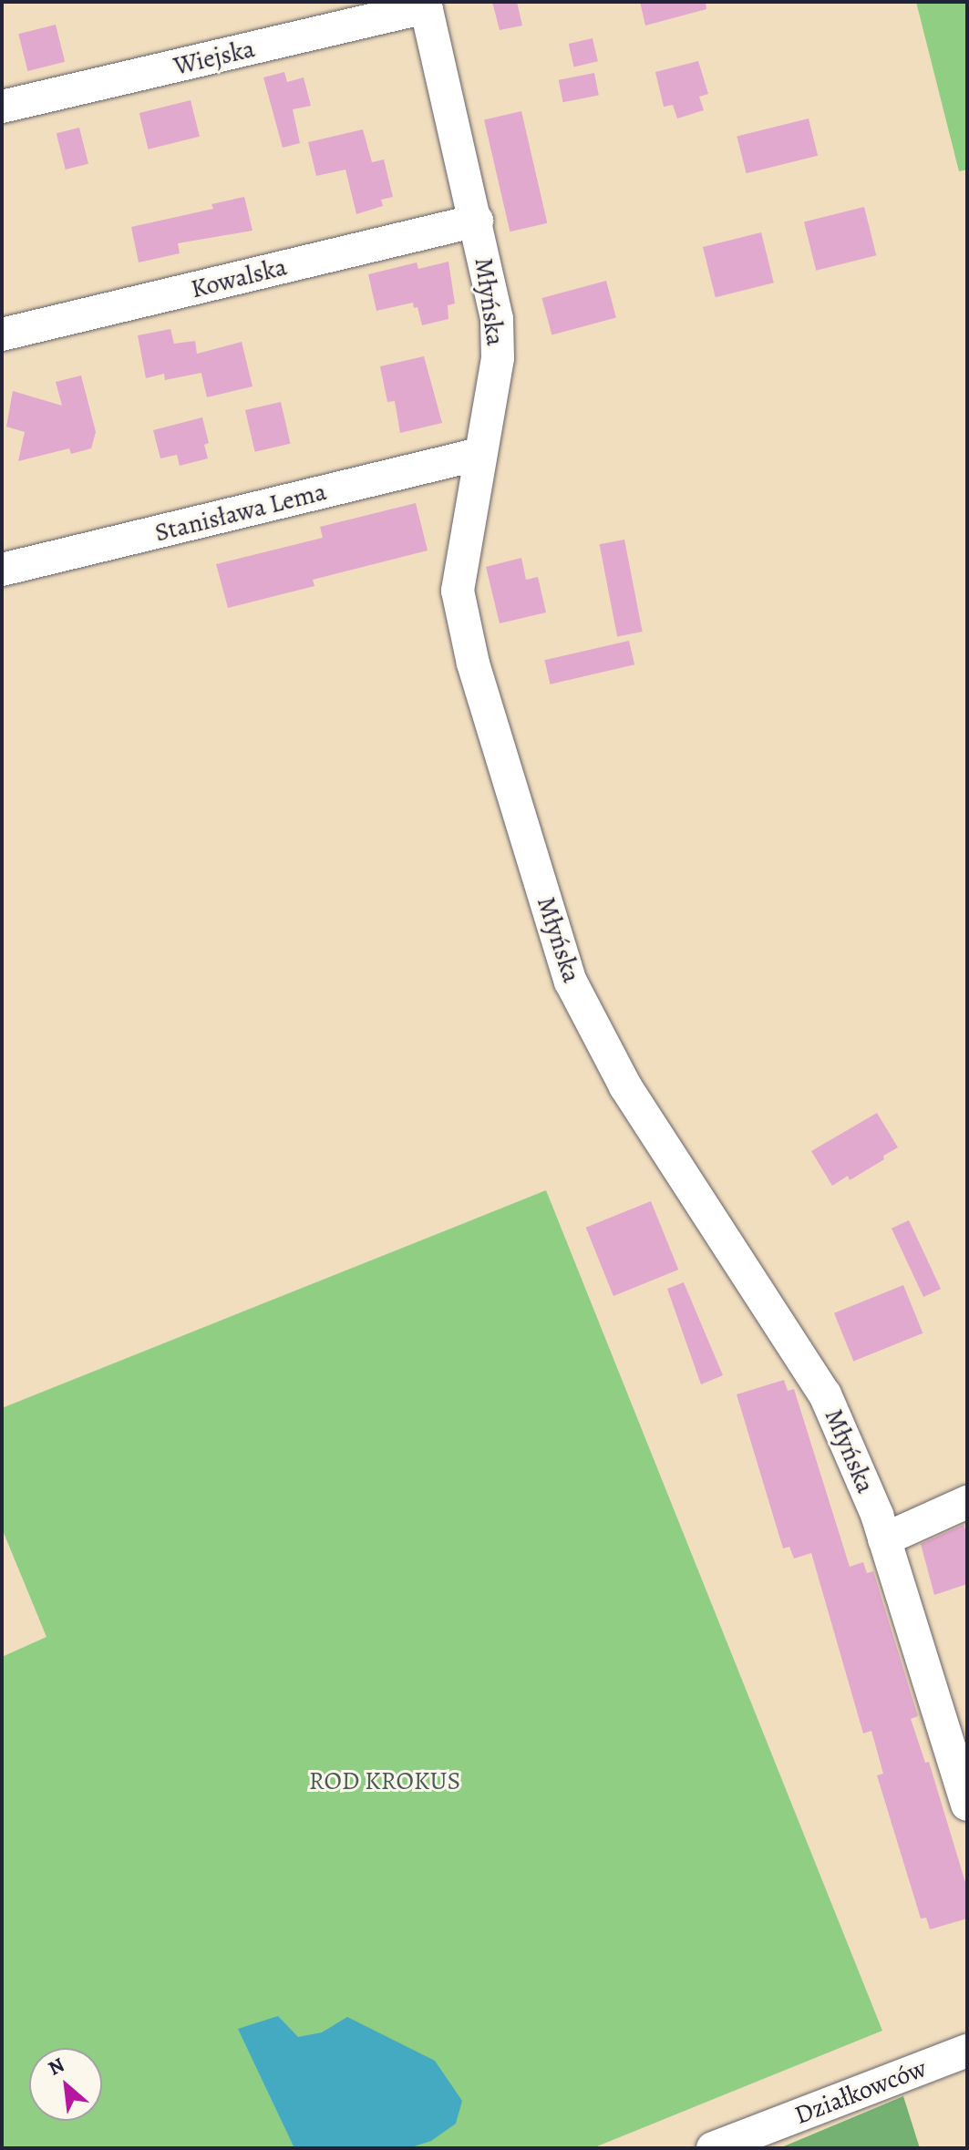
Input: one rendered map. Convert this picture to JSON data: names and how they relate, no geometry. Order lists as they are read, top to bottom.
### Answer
{
  "streets": {
    "street": [
      "Wiejska",
      "Kowalska",
      "Młyńska",
      "Stanisława Lema",
      "Działkowców"
    ]
  },
  "crossings": [
    ["Wiejska", "Młyńska"],
    ["Kowalska", "Młyńska"],
    ["Młyńska", "Stanisława Lema"]
  ],
  "parks": ["ROD KROKUS"],
  "north": "top left"
}
